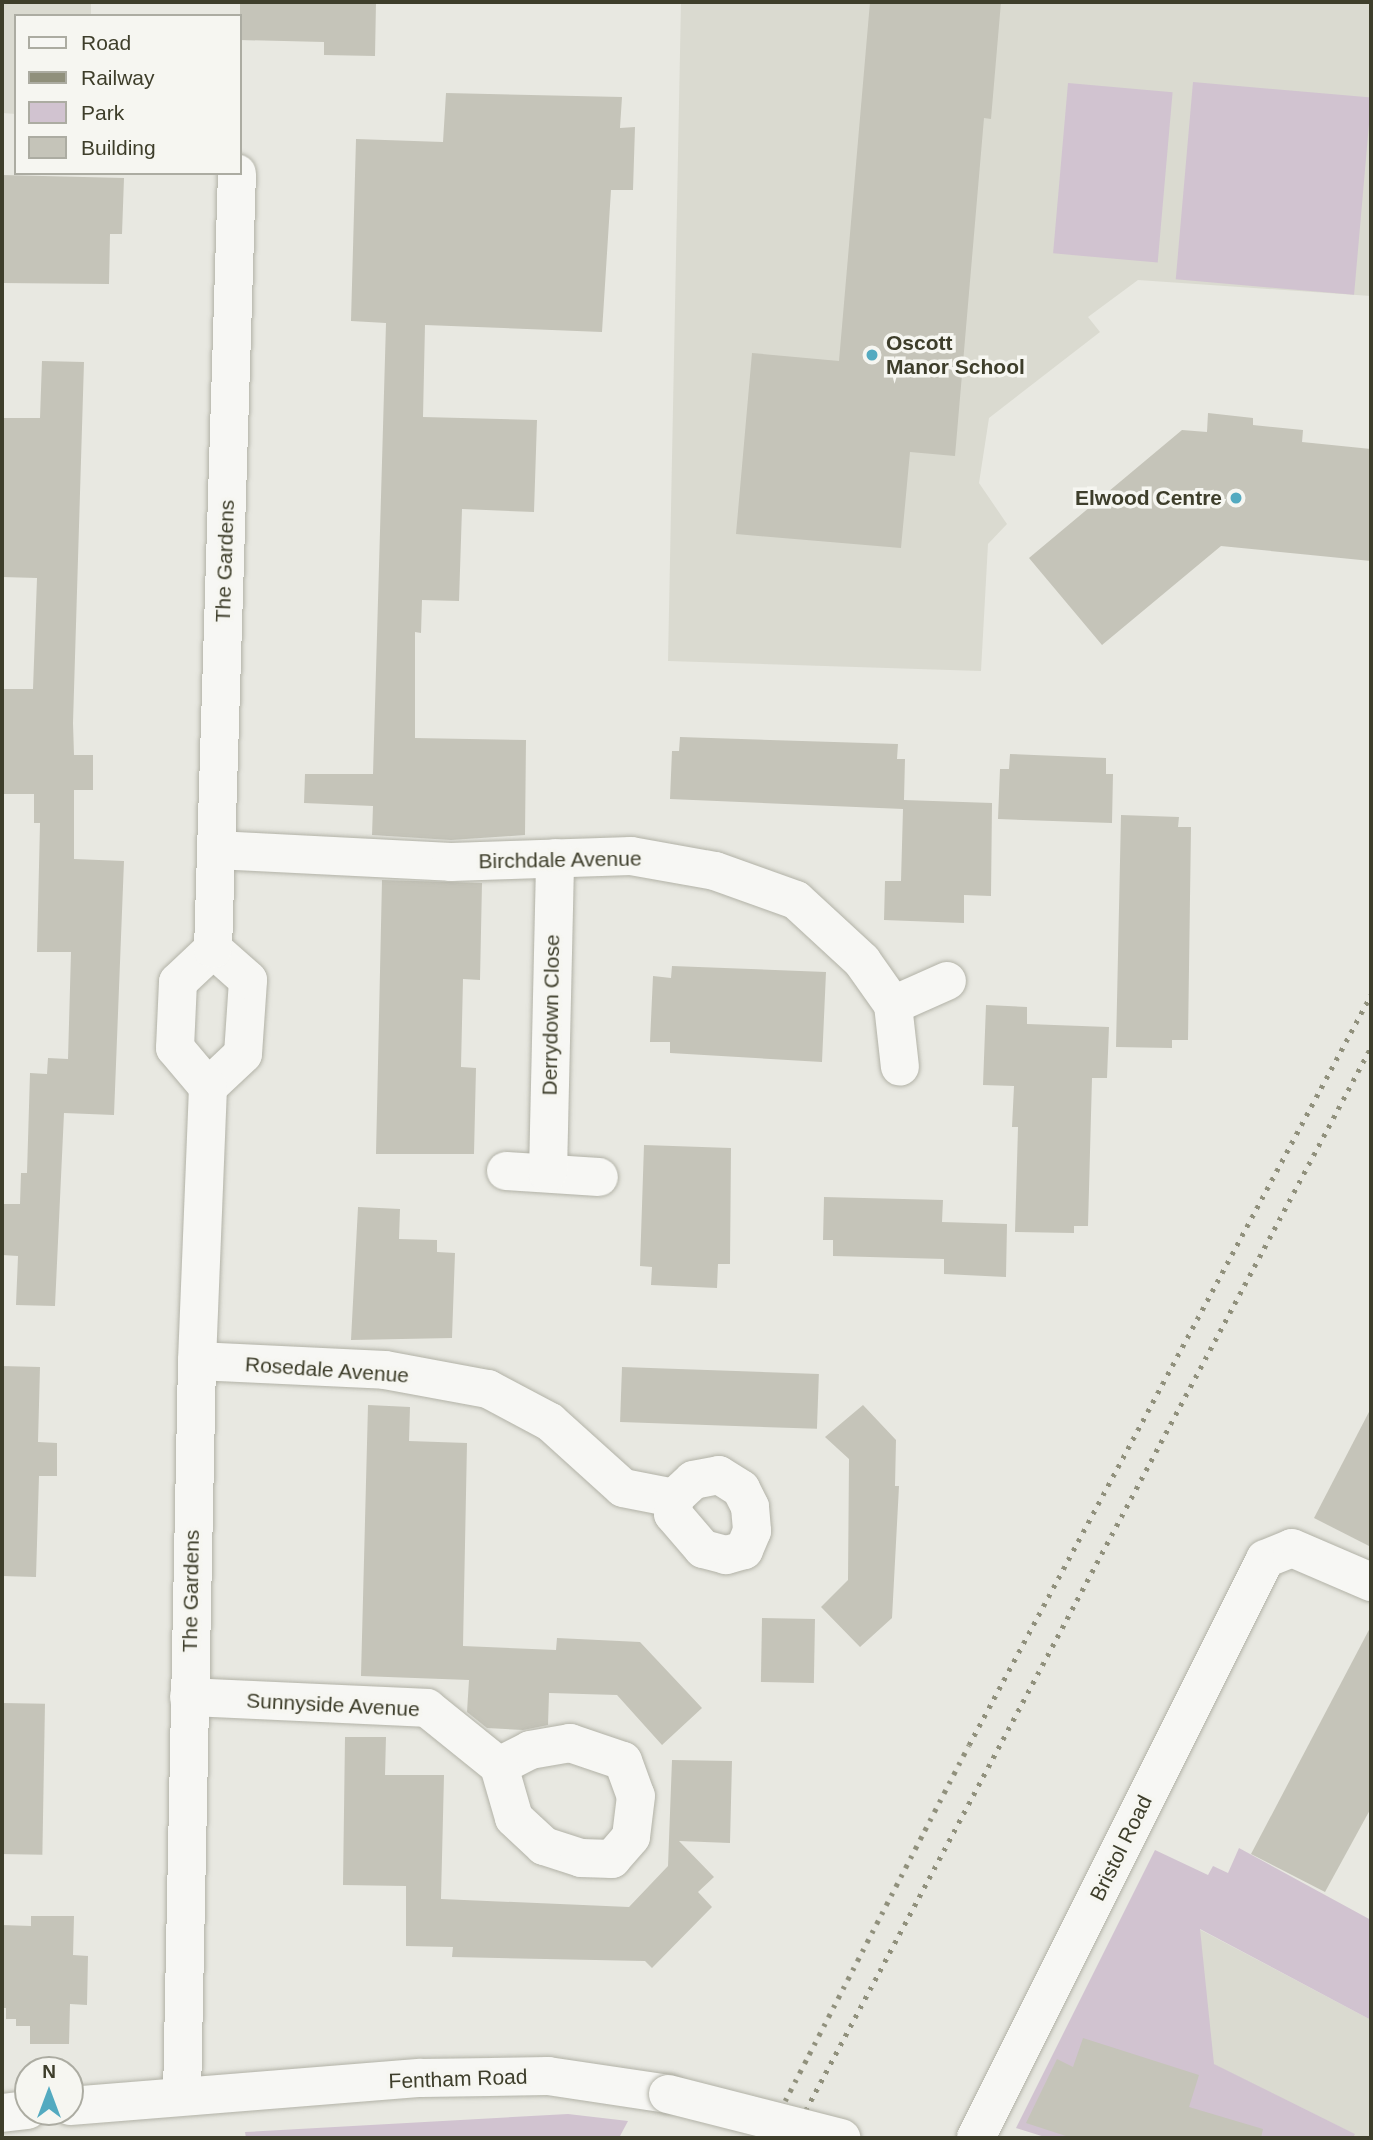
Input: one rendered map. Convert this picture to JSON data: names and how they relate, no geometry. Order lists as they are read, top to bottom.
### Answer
{
  "streets": {
    "street": [
      "The Gardens",
      "Birchdale Avenue",
      "Derrydown Close",
      "Rosedale Avenue",
      "Sunnyside Avenue",
      "Bristol Road",
      "Fentham Road"
    ]
  },
  "crossings": [
    ["The Gardens", "Birchdale Avenue"],
    ["The Gardens", "Rosedale Avenue"],
    ["The Gardens", "Sunnyside Avenue"],
    ["The Gardens", "Fentham Road"],
    ["Birchdale Avenue", "Derrydown Close"]
  ],
  "places": ["Oscott Manor School", "Elwood Centre"],
  "legend": [
    "Road",
    "Railway",
    "Park",
    "Building"
  ],
  "north": "top"
}
